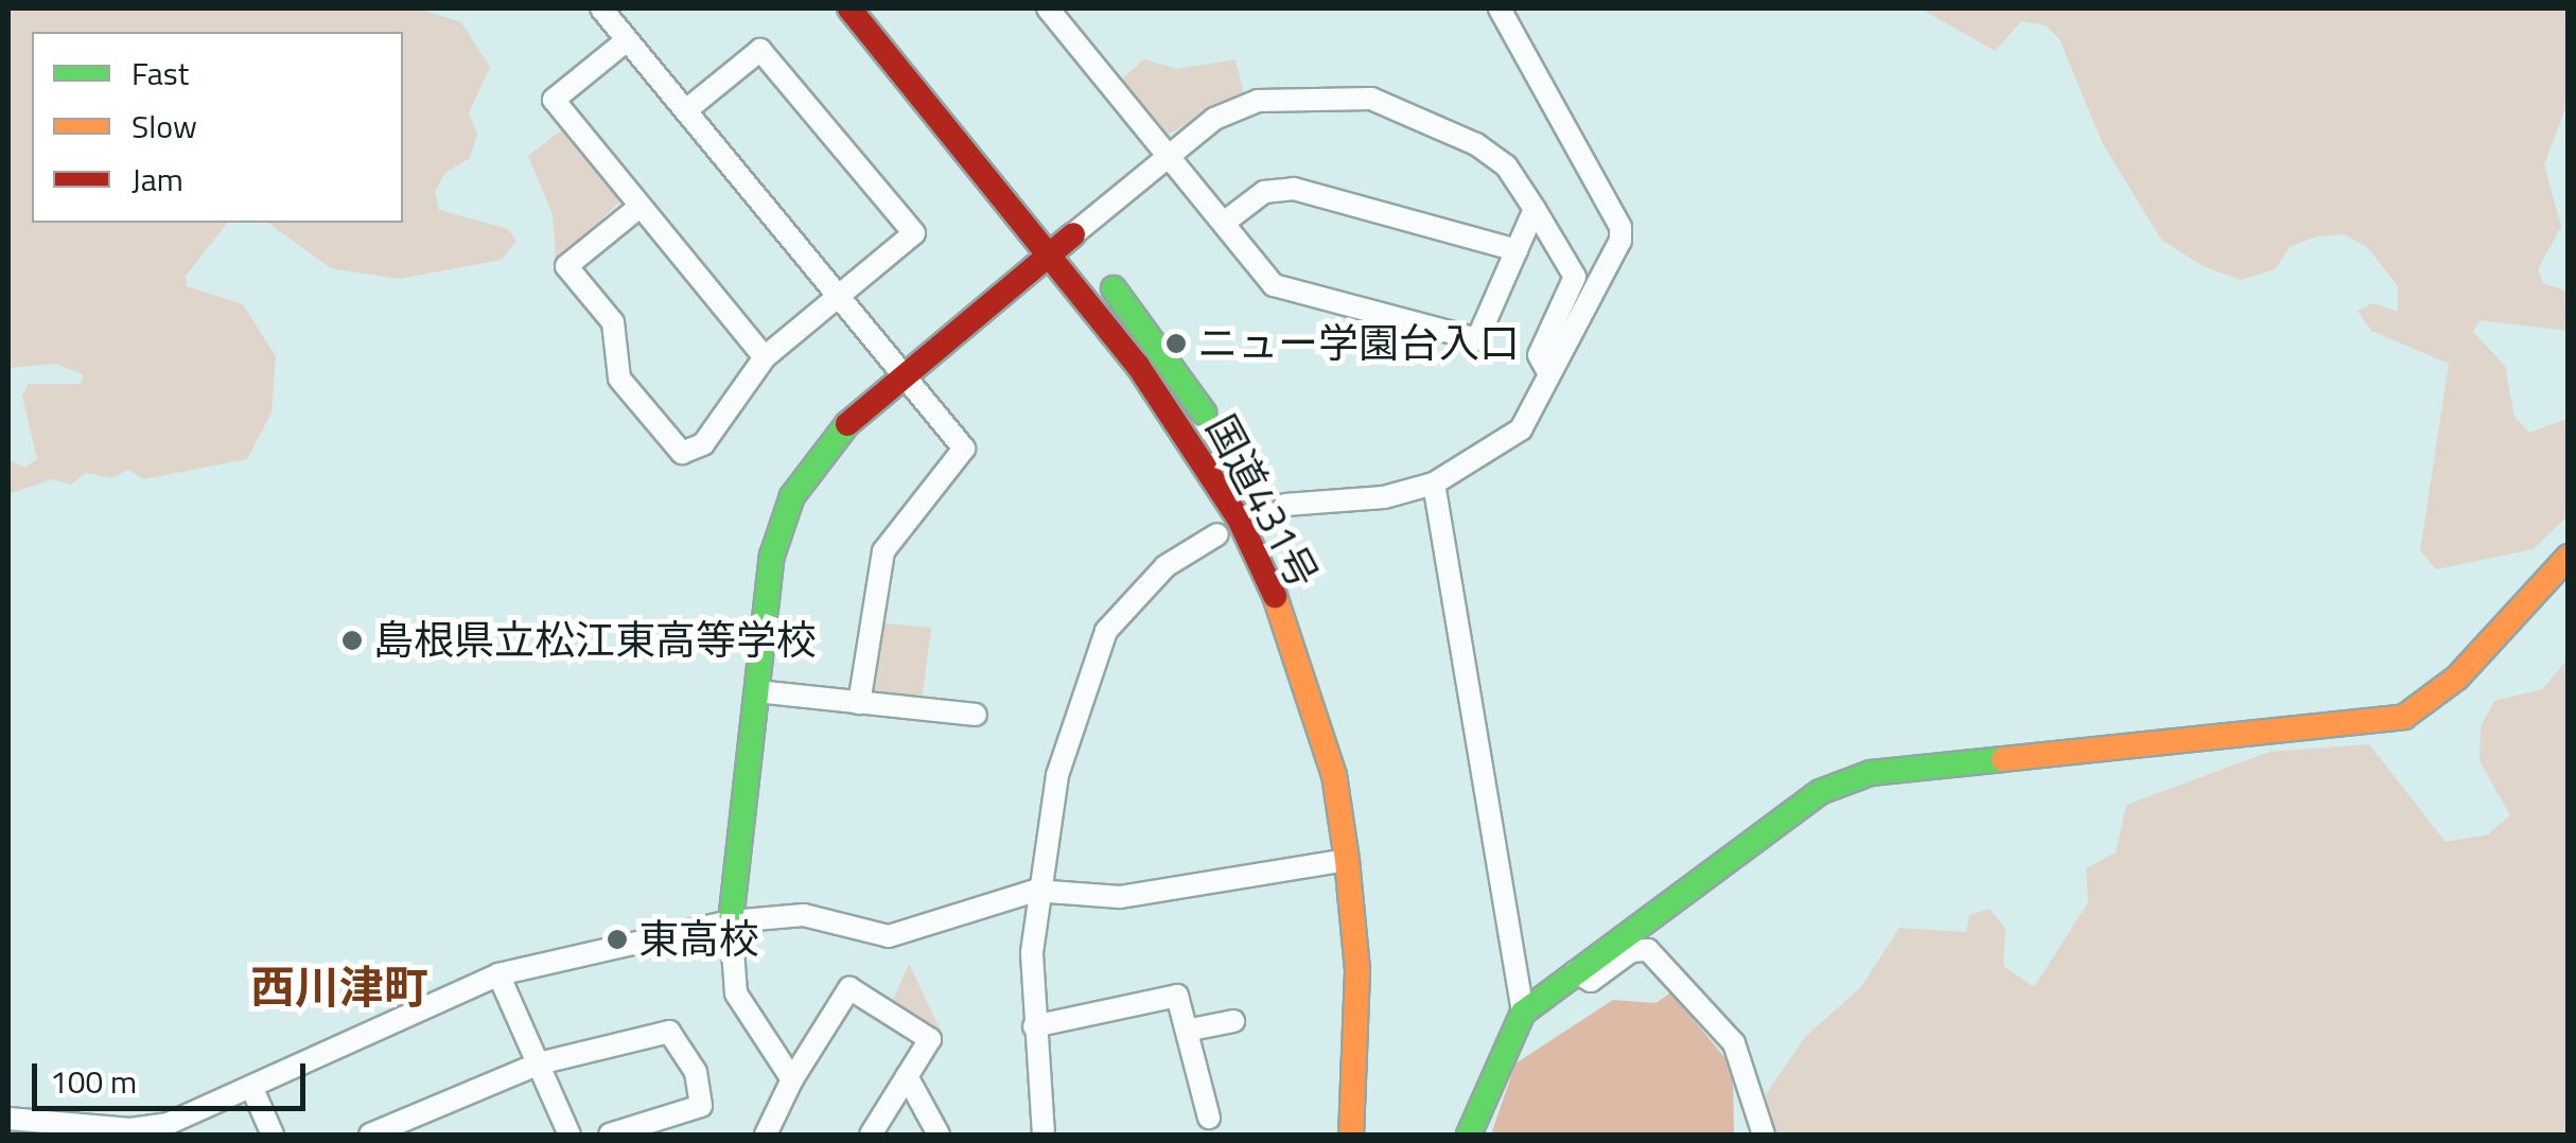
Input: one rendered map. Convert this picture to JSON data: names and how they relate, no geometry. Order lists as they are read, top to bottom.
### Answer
{
  "streets": {
    "main road": ["国道431号"]
  },
  "districts": ["西川津町"],
  "places": ["ニュー学園台入口", "島根県立松江東高等学校", "東高校"],
  "legend": ["Fast", "Slow", "Jam"],
  "scale_bar": "100 m"
}
